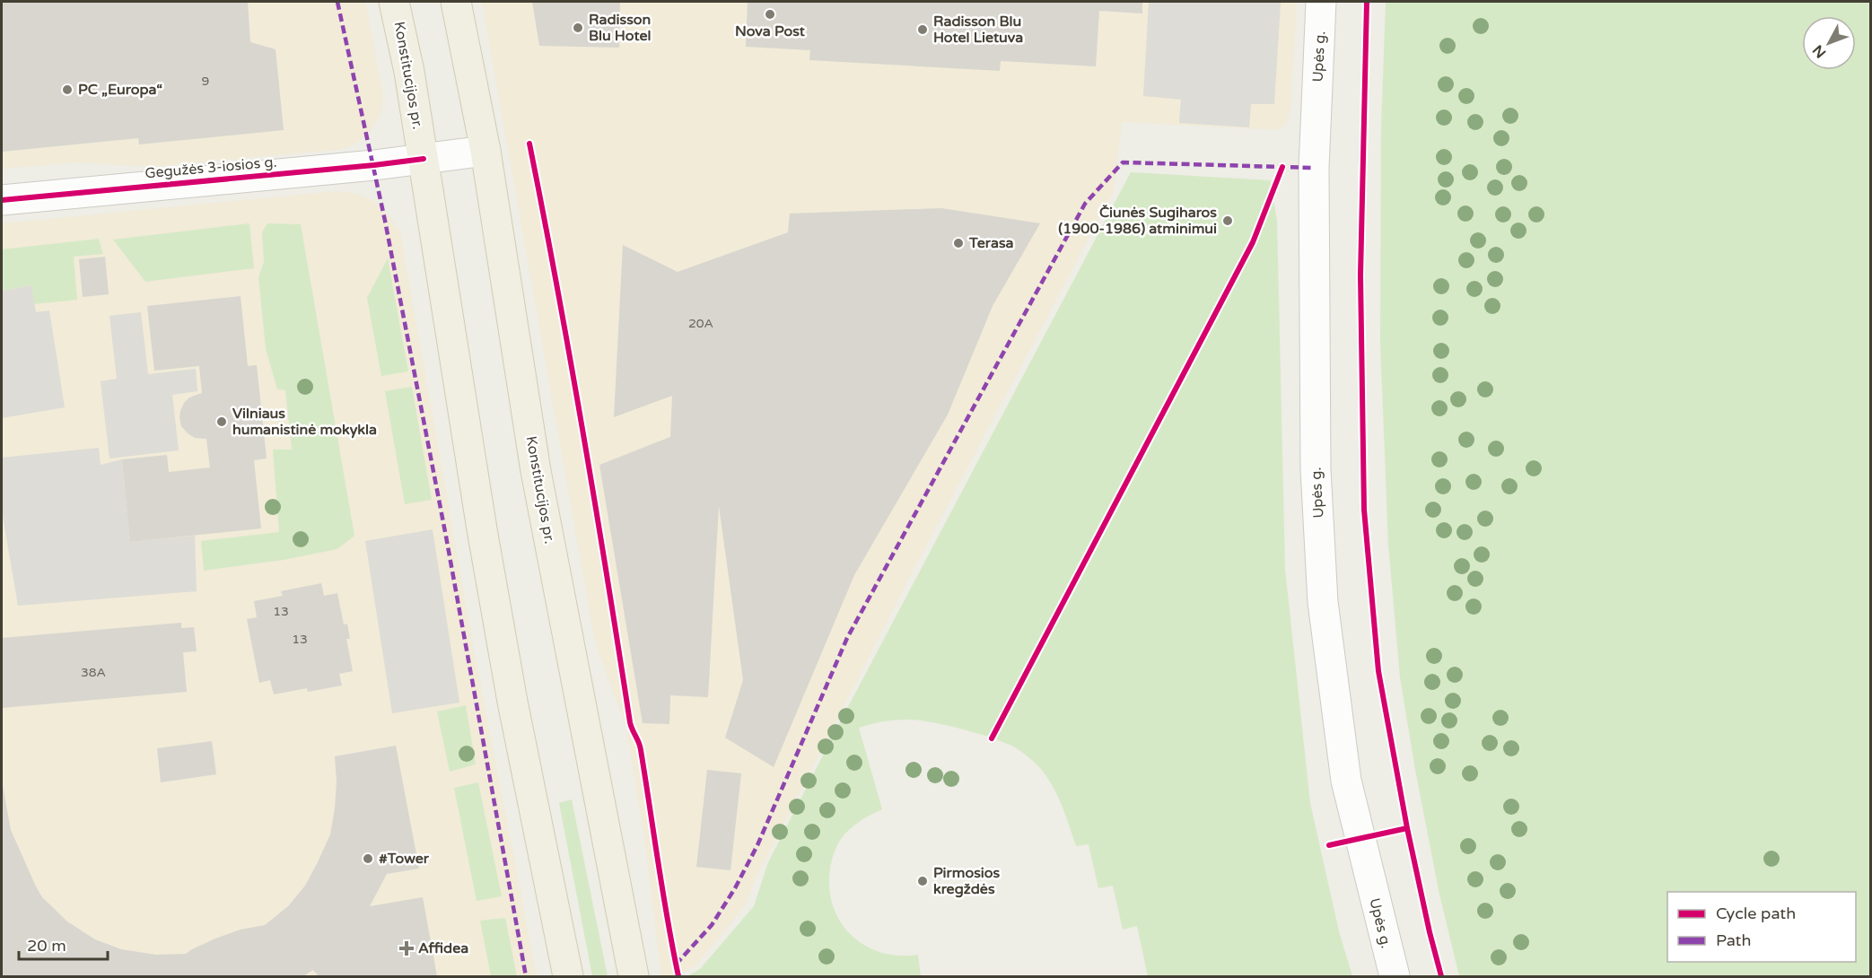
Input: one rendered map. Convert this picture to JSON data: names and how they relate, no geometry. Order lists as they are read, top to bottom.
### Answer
{
  "streets": {
    "main road": ["Konstitucijos pr."],
    "street": ["Upės g.", "Gegužės 3-iosios g."]
  },
  "crossings": [
    ["Konstitucijos pr.", "Gegužės 3-iosios g."]
  ],
  "places": {
    "other": [
      "Nova Post",
      "Radisson Blu Hotel",
      "Radisson Blu Hotel Lietuva",
      "PC „Europa“",
      "Čiunės Sugiharos (1900-1986) atminimui",
      "Terasa",
      "Vilniaus humanistinė mokykla",
      "#Tower",
      "Pirmosios kregždės"
    ],
    "health": ["Affidea"]
  },
  "house_numbers": [
    "9",
    "20A",
    "13",
    "13",
    "38A"
  ],
  "legend": ["Cycle path", "Path"],
  "scale_bar": "20 m",
  "north": "bottom left"
}
